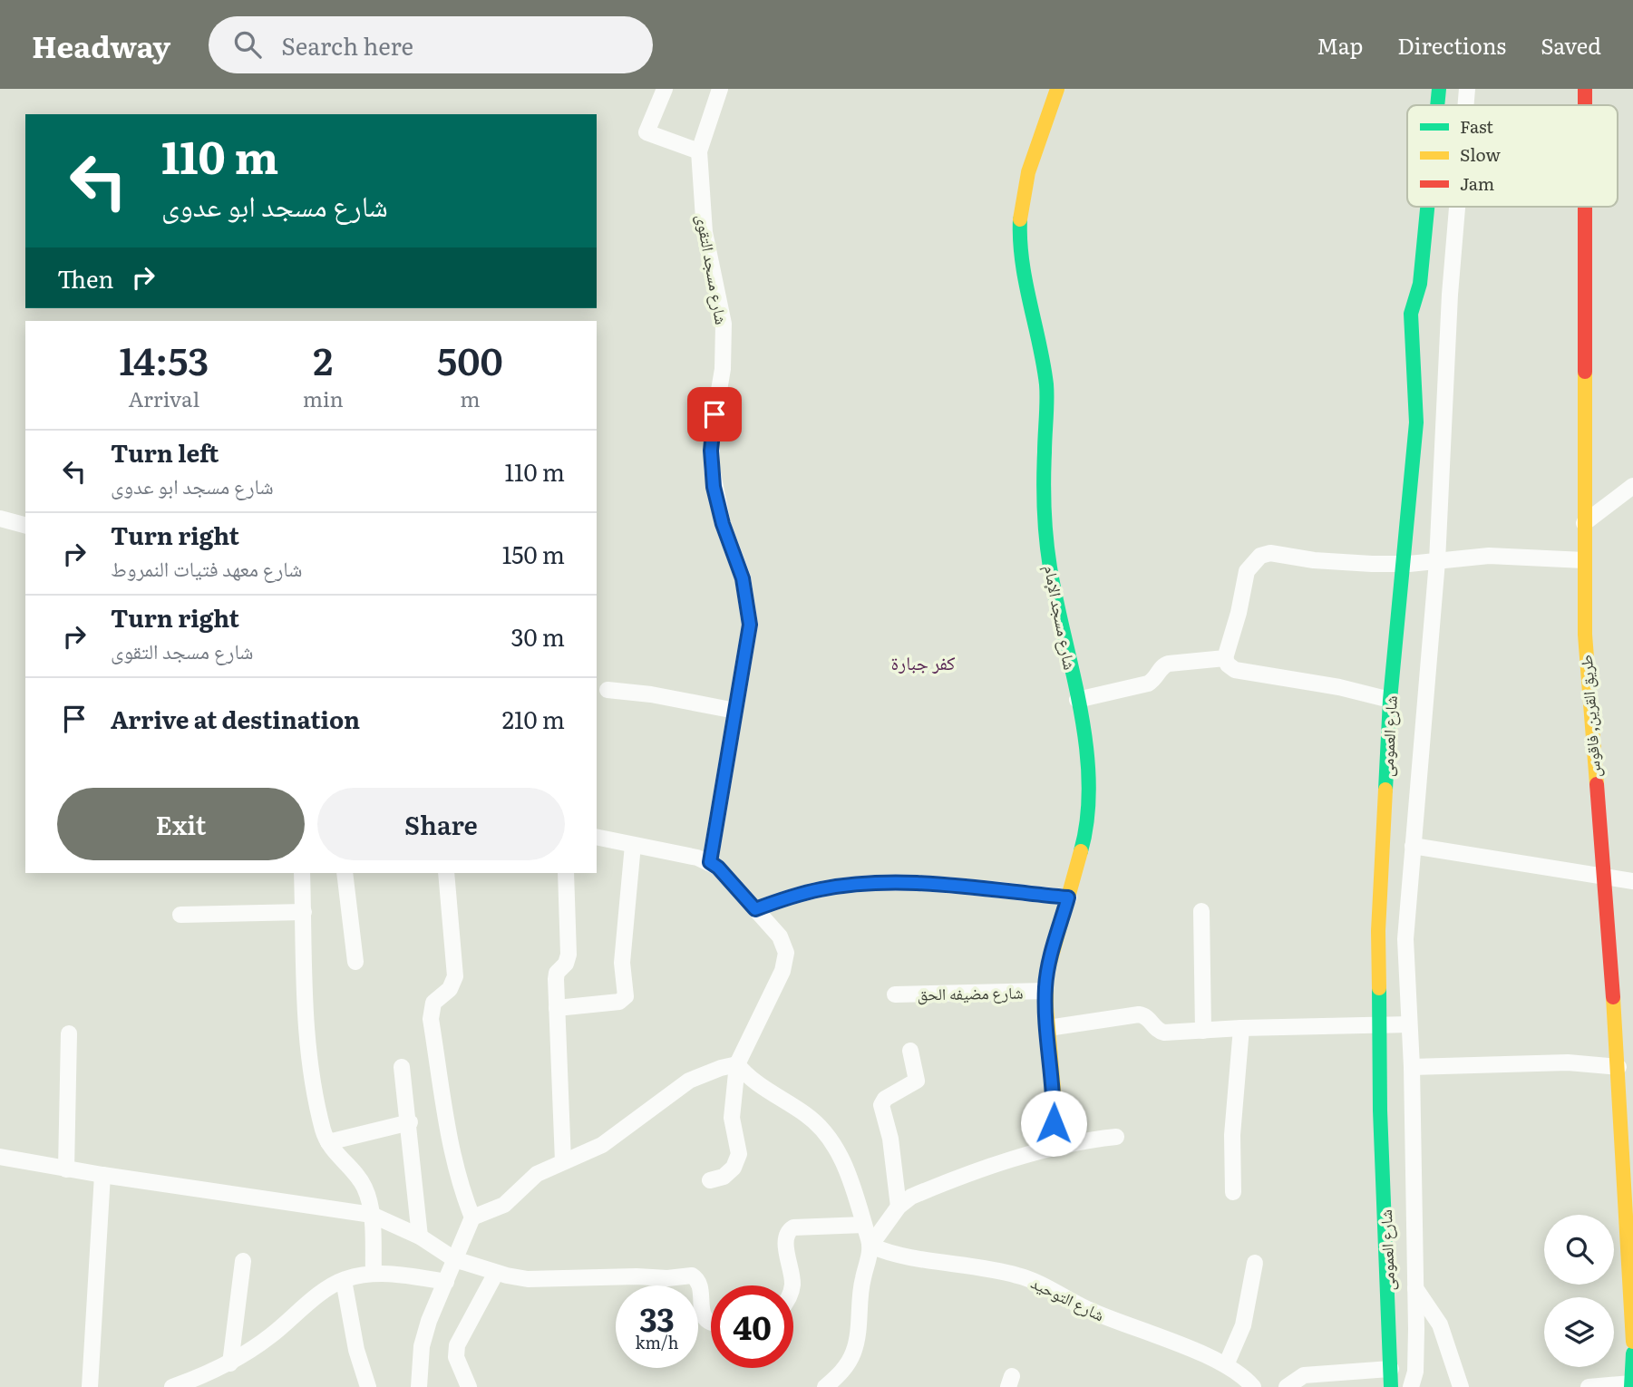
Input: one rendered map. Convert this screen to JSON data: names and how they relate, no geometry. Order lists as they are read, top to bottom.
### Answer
{
  "streets": {
    "street": [
      "شارع مسجد التقوى",
      "شارع مسجد الإمام",
      "طريق القرين, فاقوس",
      "شارع العمومى",
      "شارع مضيفه الحق",
      "شارع التوحيد"
    ]
  },
  "crossings": [
    ["شارع مسجد الإمام", "شارع مضيفه الحق"]
  ],
  "districts": ["كفر جبارة"],
  "legend": ["Fast", "Slow", "Jam"],
  "page": {
    "header": "Headway",
    "search": "Search here",
    "nav": ["Map", "Directions", "Saved"],
    "turn": ["110 m", "شارع مسجد ابو عدوى"],
    "then": "Then",
    "eta": [
      "14:53",
      "Arrival",
      "2",
      "min",
      "500",
      "m"
    ],
    "list": [
      {
        "name": "Turn left",
        "note": "شارع مسجد ابو عدوى",
        "value": "110 m"
      },
      {
        "name": "Turn right",
        "note": "شارع معهد فتيات النمروط",
        "value": "150 m"
      },
      {
        "name": "Turn right",
        "note": "شارع مسجد التقوى",
        "value": "30 m"
      },
      {
        "name": "Arrive at destination",
        "value": "210 m"
      }
    ],
    "buttons": ["Exit", "Share"],
    "speed": "33 km/h",
    "limit": "40"
  }
}
